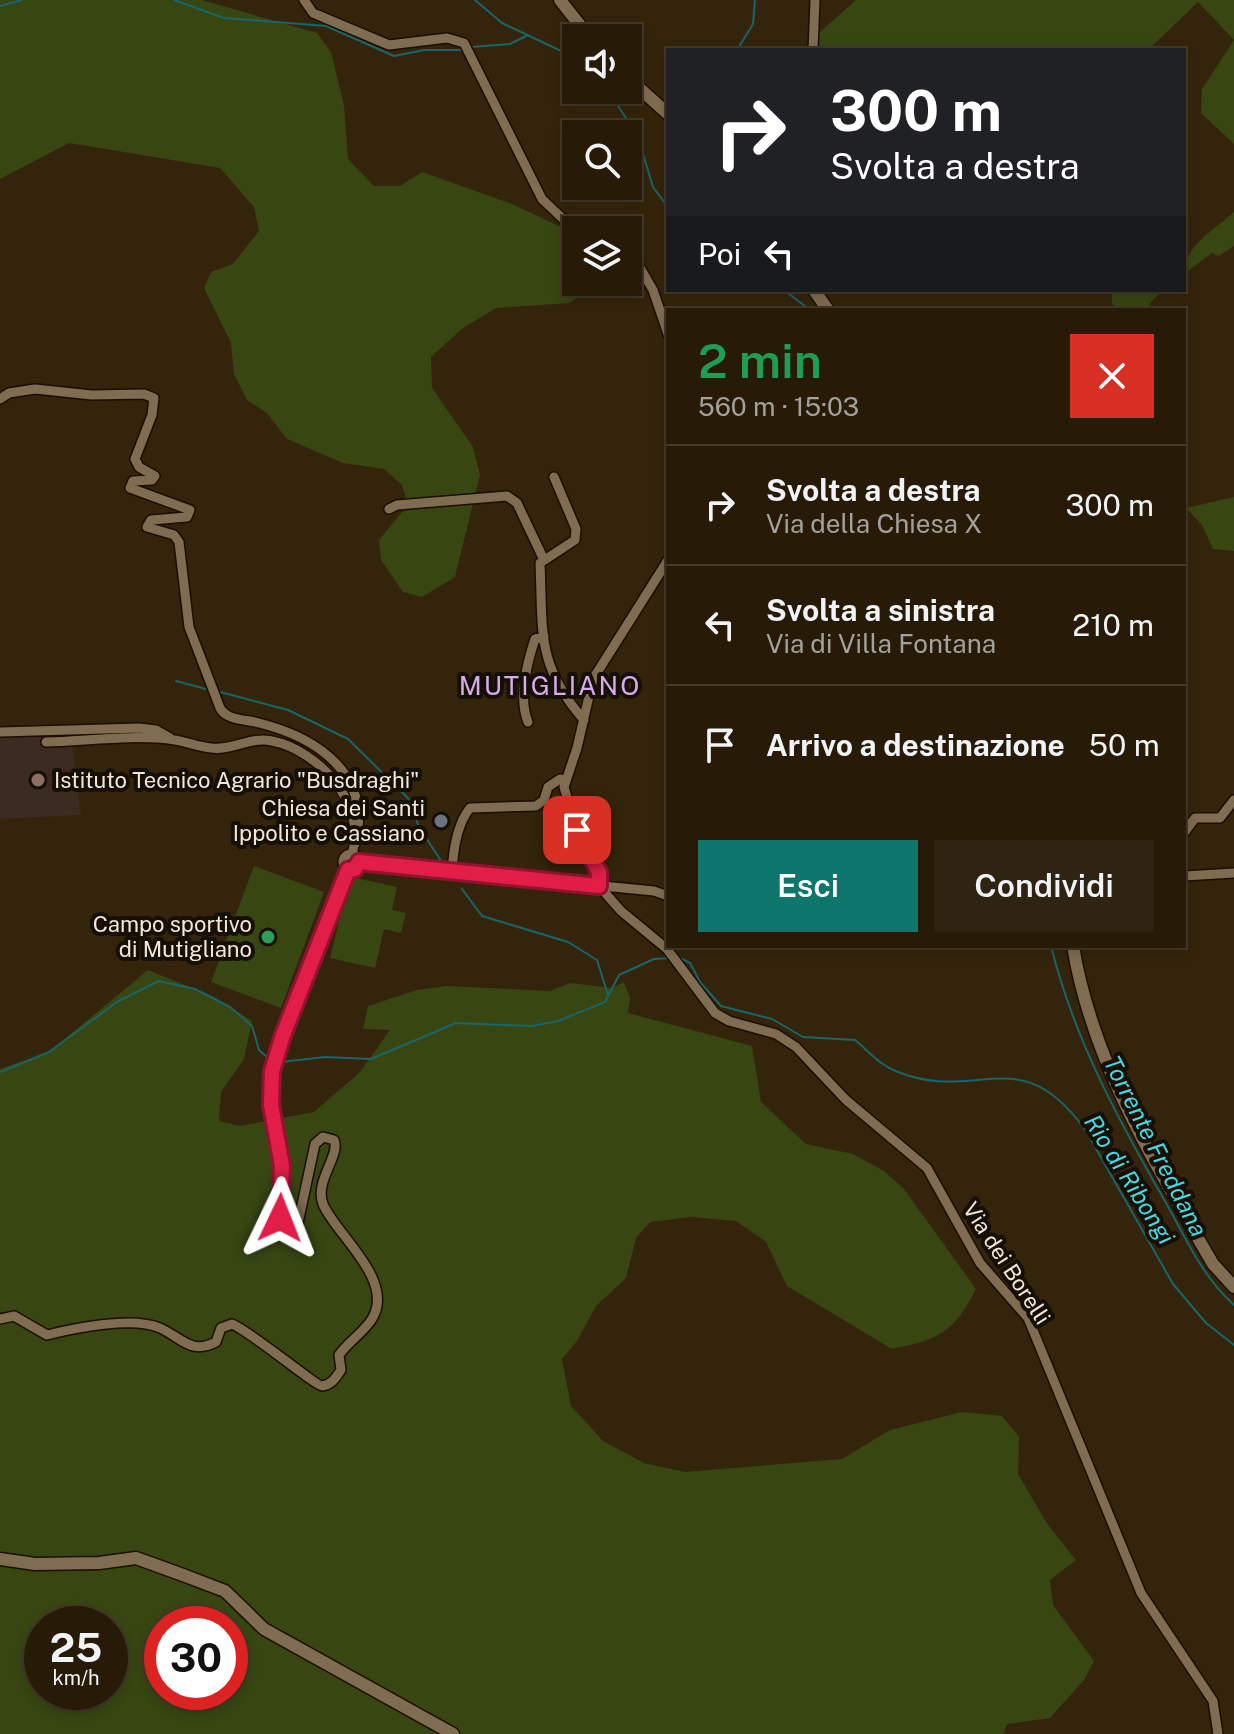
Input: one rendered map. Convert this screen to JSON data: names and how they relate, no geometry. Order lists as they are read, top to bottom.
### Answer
{
  "streets": {
    "street": ["Via dei Borelli"]
  },
  "districts": ["MUTIGLIANO"],
  "water": ["Torrente Freddana", "Rio di Ribongi"],
  "places": ["Istituto Tecnico Agrario \"Busdraghi\"", "Chiesa dei Santi Ippolito e Cassiano", "Campo sportivo di Mutigliano"],
  "page": {
    "turn": ["300 m", "Svolta a destra"],
    "then": "Poi",
    "heading": ["2 min", "560 m · 15:03"],
    "list": [
      {
        "name": "Svolta a destra",
        "note": "Via della Chiesa X",
        "value": "300 m"
      },
      {
        "name": "Svolta a sinistra",
        "note": "Via di Villa Fontana",
        "value": "210 m"
      },
      {
        "name": "Arrivo a destinazione",
        "value": "50 m"
      }
    ],
    "buttons": ["Esci", "Condividi"],
    "speed": "25 km/h",
    "limit": "30"
  }
}
